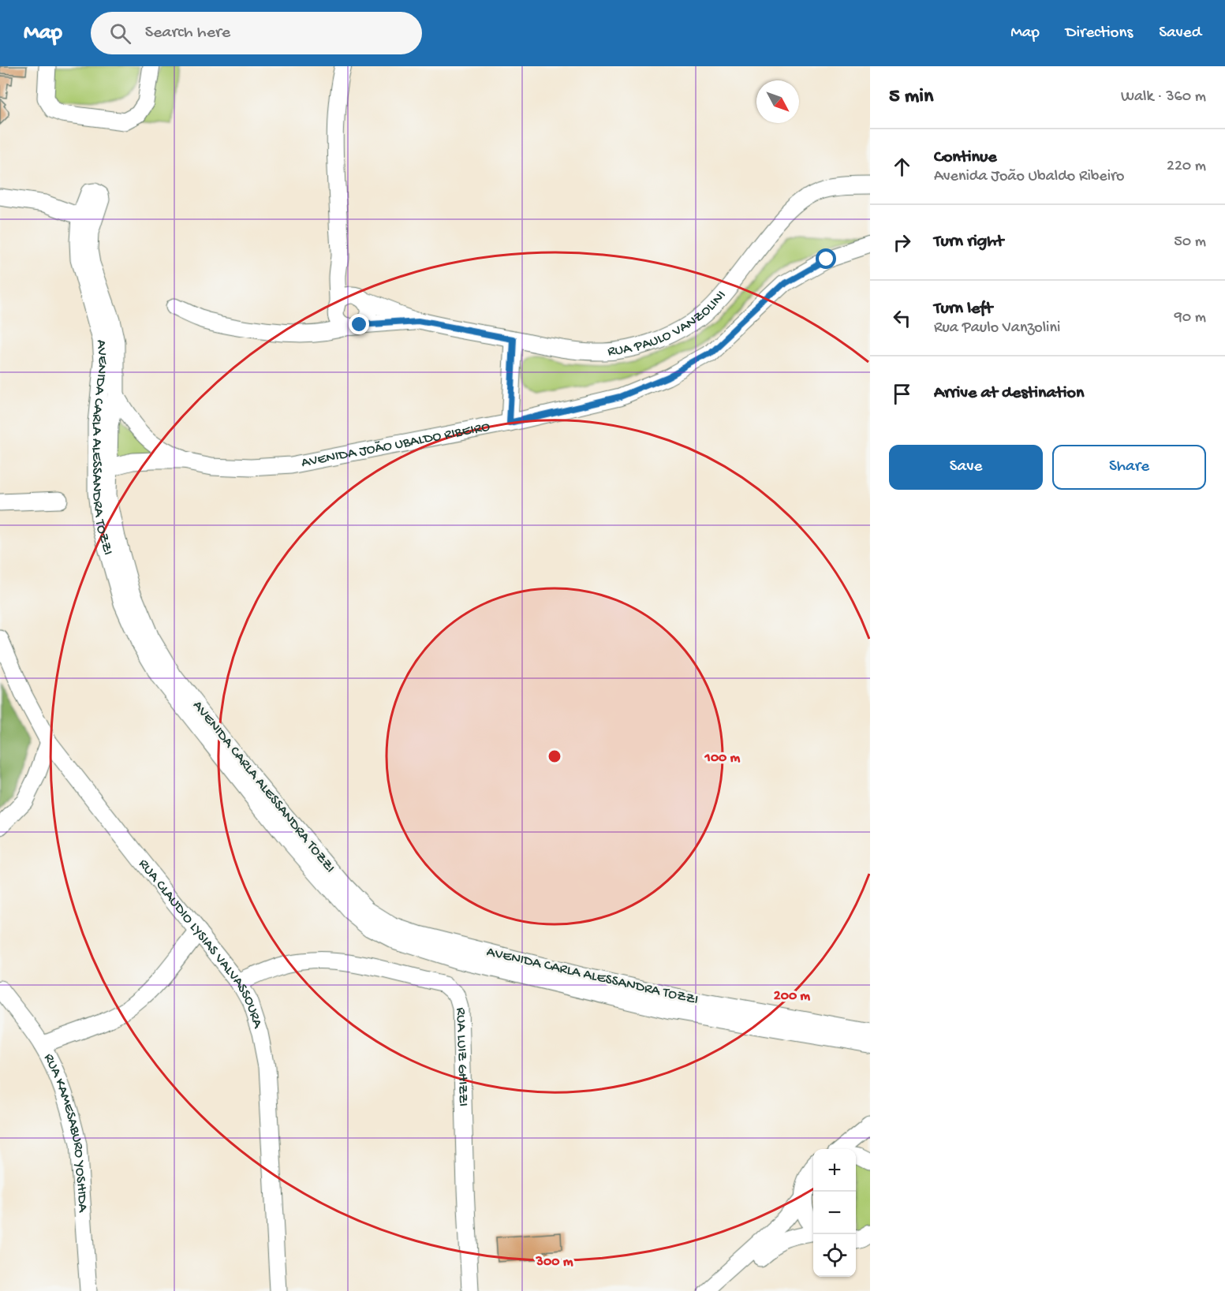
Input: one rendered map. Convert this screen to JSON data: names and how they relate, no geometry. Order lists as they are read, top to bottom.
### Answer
{
  "streets": {
    "street": [
      "RUA PAULO VANZOLINI",
      "AVENIDA JOÃO UBALDO RIBEIRO",
      "AVENIDA CARLA ALESSANDRA TOZZI",
      "RUA CLAUDIO LYSIAS VALVASSOURA",
      "RUA LUIZ GHIZZI",
      "RUA KAMESABURO YOSHIDA"
    ]
  },
  "crossings": [
    ["AVENIDA JOÃO UBALDO RIBEIRO", "AVENIDA CARLA ALESSANDRA TOZZI"],
    ["RUA CLAUDIO LYSIAS VALVASSOURA", "RUA LUIZ GHIZZI"]
  ],
  "north": "bottom right",
  "page": {
    "header": "Map",
    "search": "Search here",
    "nav": ["Map", "Directions", "Saved"],
    "heading": ["5 min", "Walk · 360 m"],
    "list": [
      ["Continue", "Avenida João Ubaldo Ribeiro", "220 m"],
      ["Turn right", "50 m"],
      ["Turn left", "Rua Paulo Vanzolini", "90 m"],
      "Arrive at destination"
    ],
    "buttons": ["Save", "Share"],
    "map_buttons": ["+", "−"]
  },
  "rings": ["100 m", "200 m", "300 m"]
}
